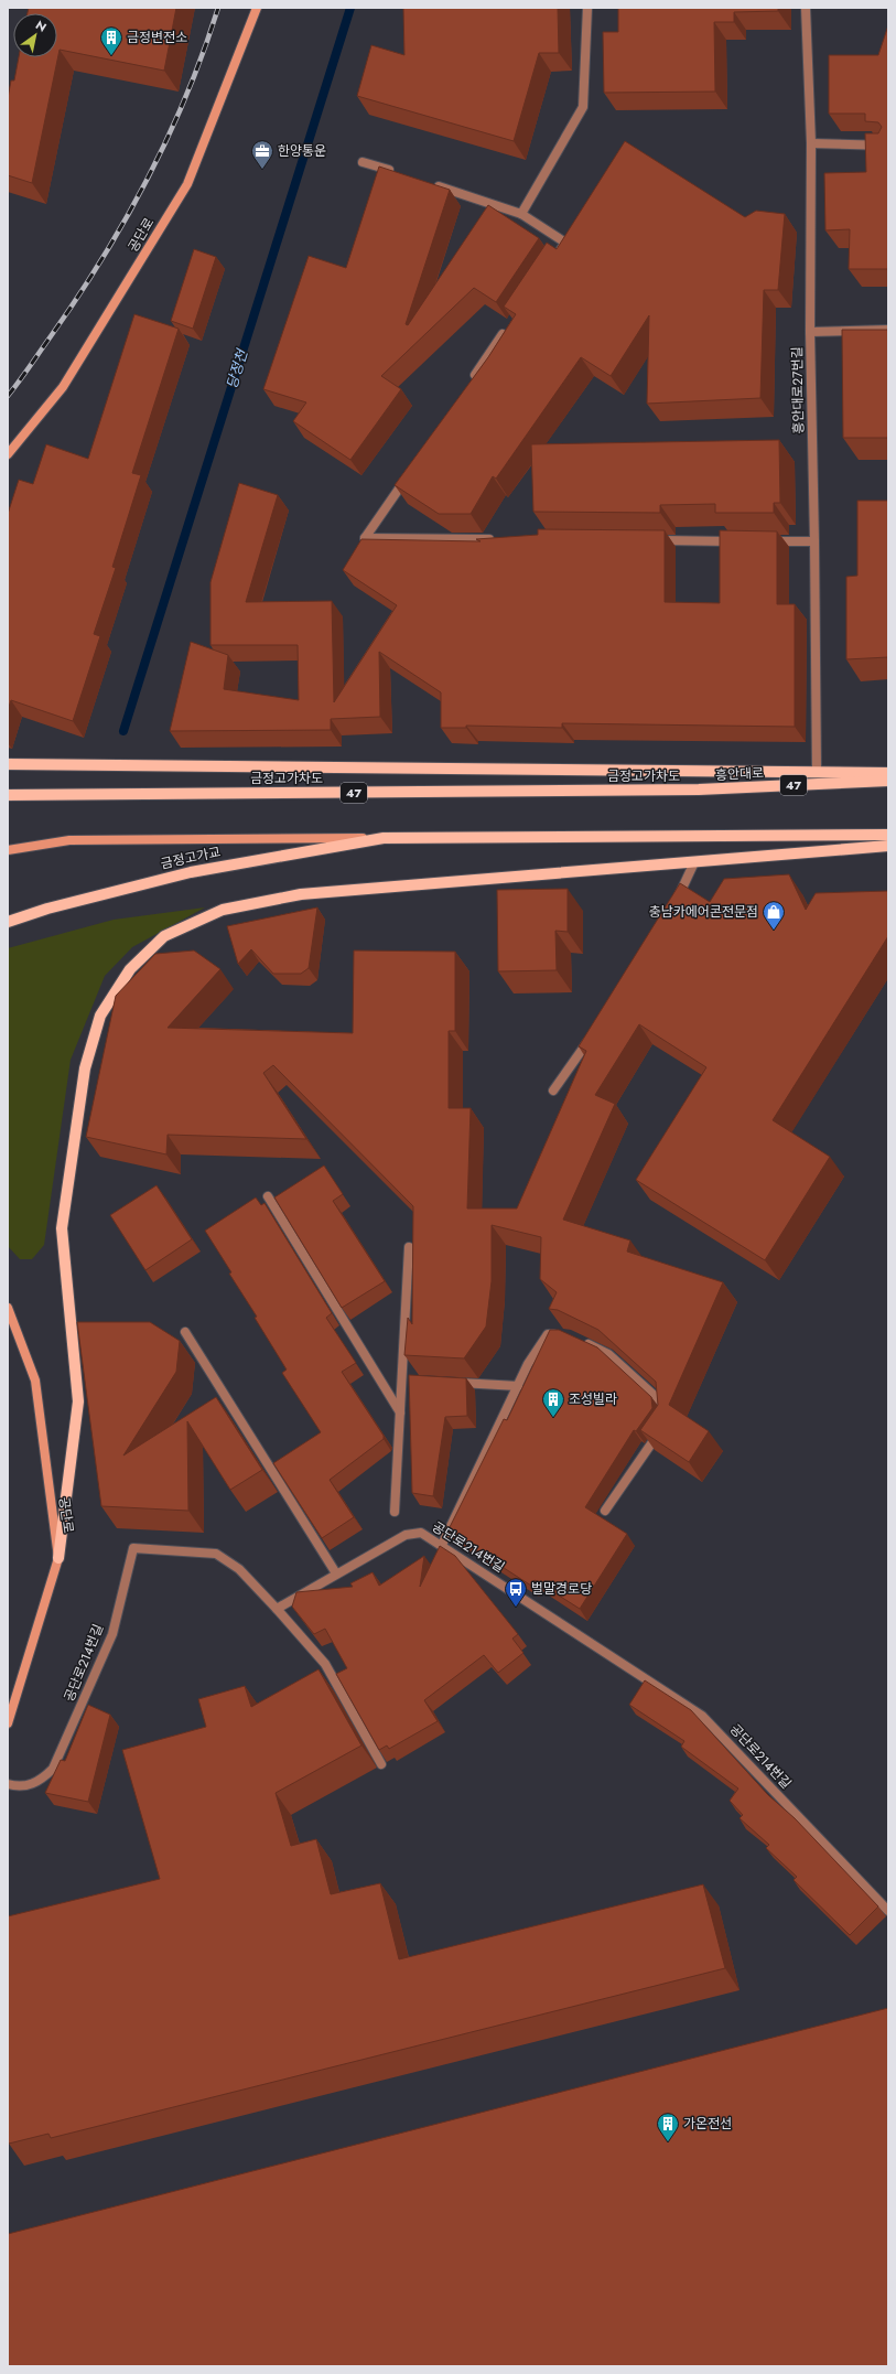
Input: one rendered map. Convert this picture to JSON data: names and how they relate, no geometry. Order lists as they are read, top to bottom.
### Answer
{
  "streets": {
    "main road": [
      "흥안대로",
      "금정고가차도",
      "47",
      "금정고가교"
    ],
    "street": ["공단로", "흥안대로27번길", "공단로214번길"]
  },
  "crossings": [
    ["흥안대로", "금정고가차도"]
  ],
  "water": ["당정천"],
  "places": {
    "building": ["금정변전소", "조성빌라", "가온전선"],
    "office": ["한양통운"],
    "shop": ["충남카에어콘전문점"],
    "bus stop": ["벌말경로당"]
  },
  "north": "top right"
}
